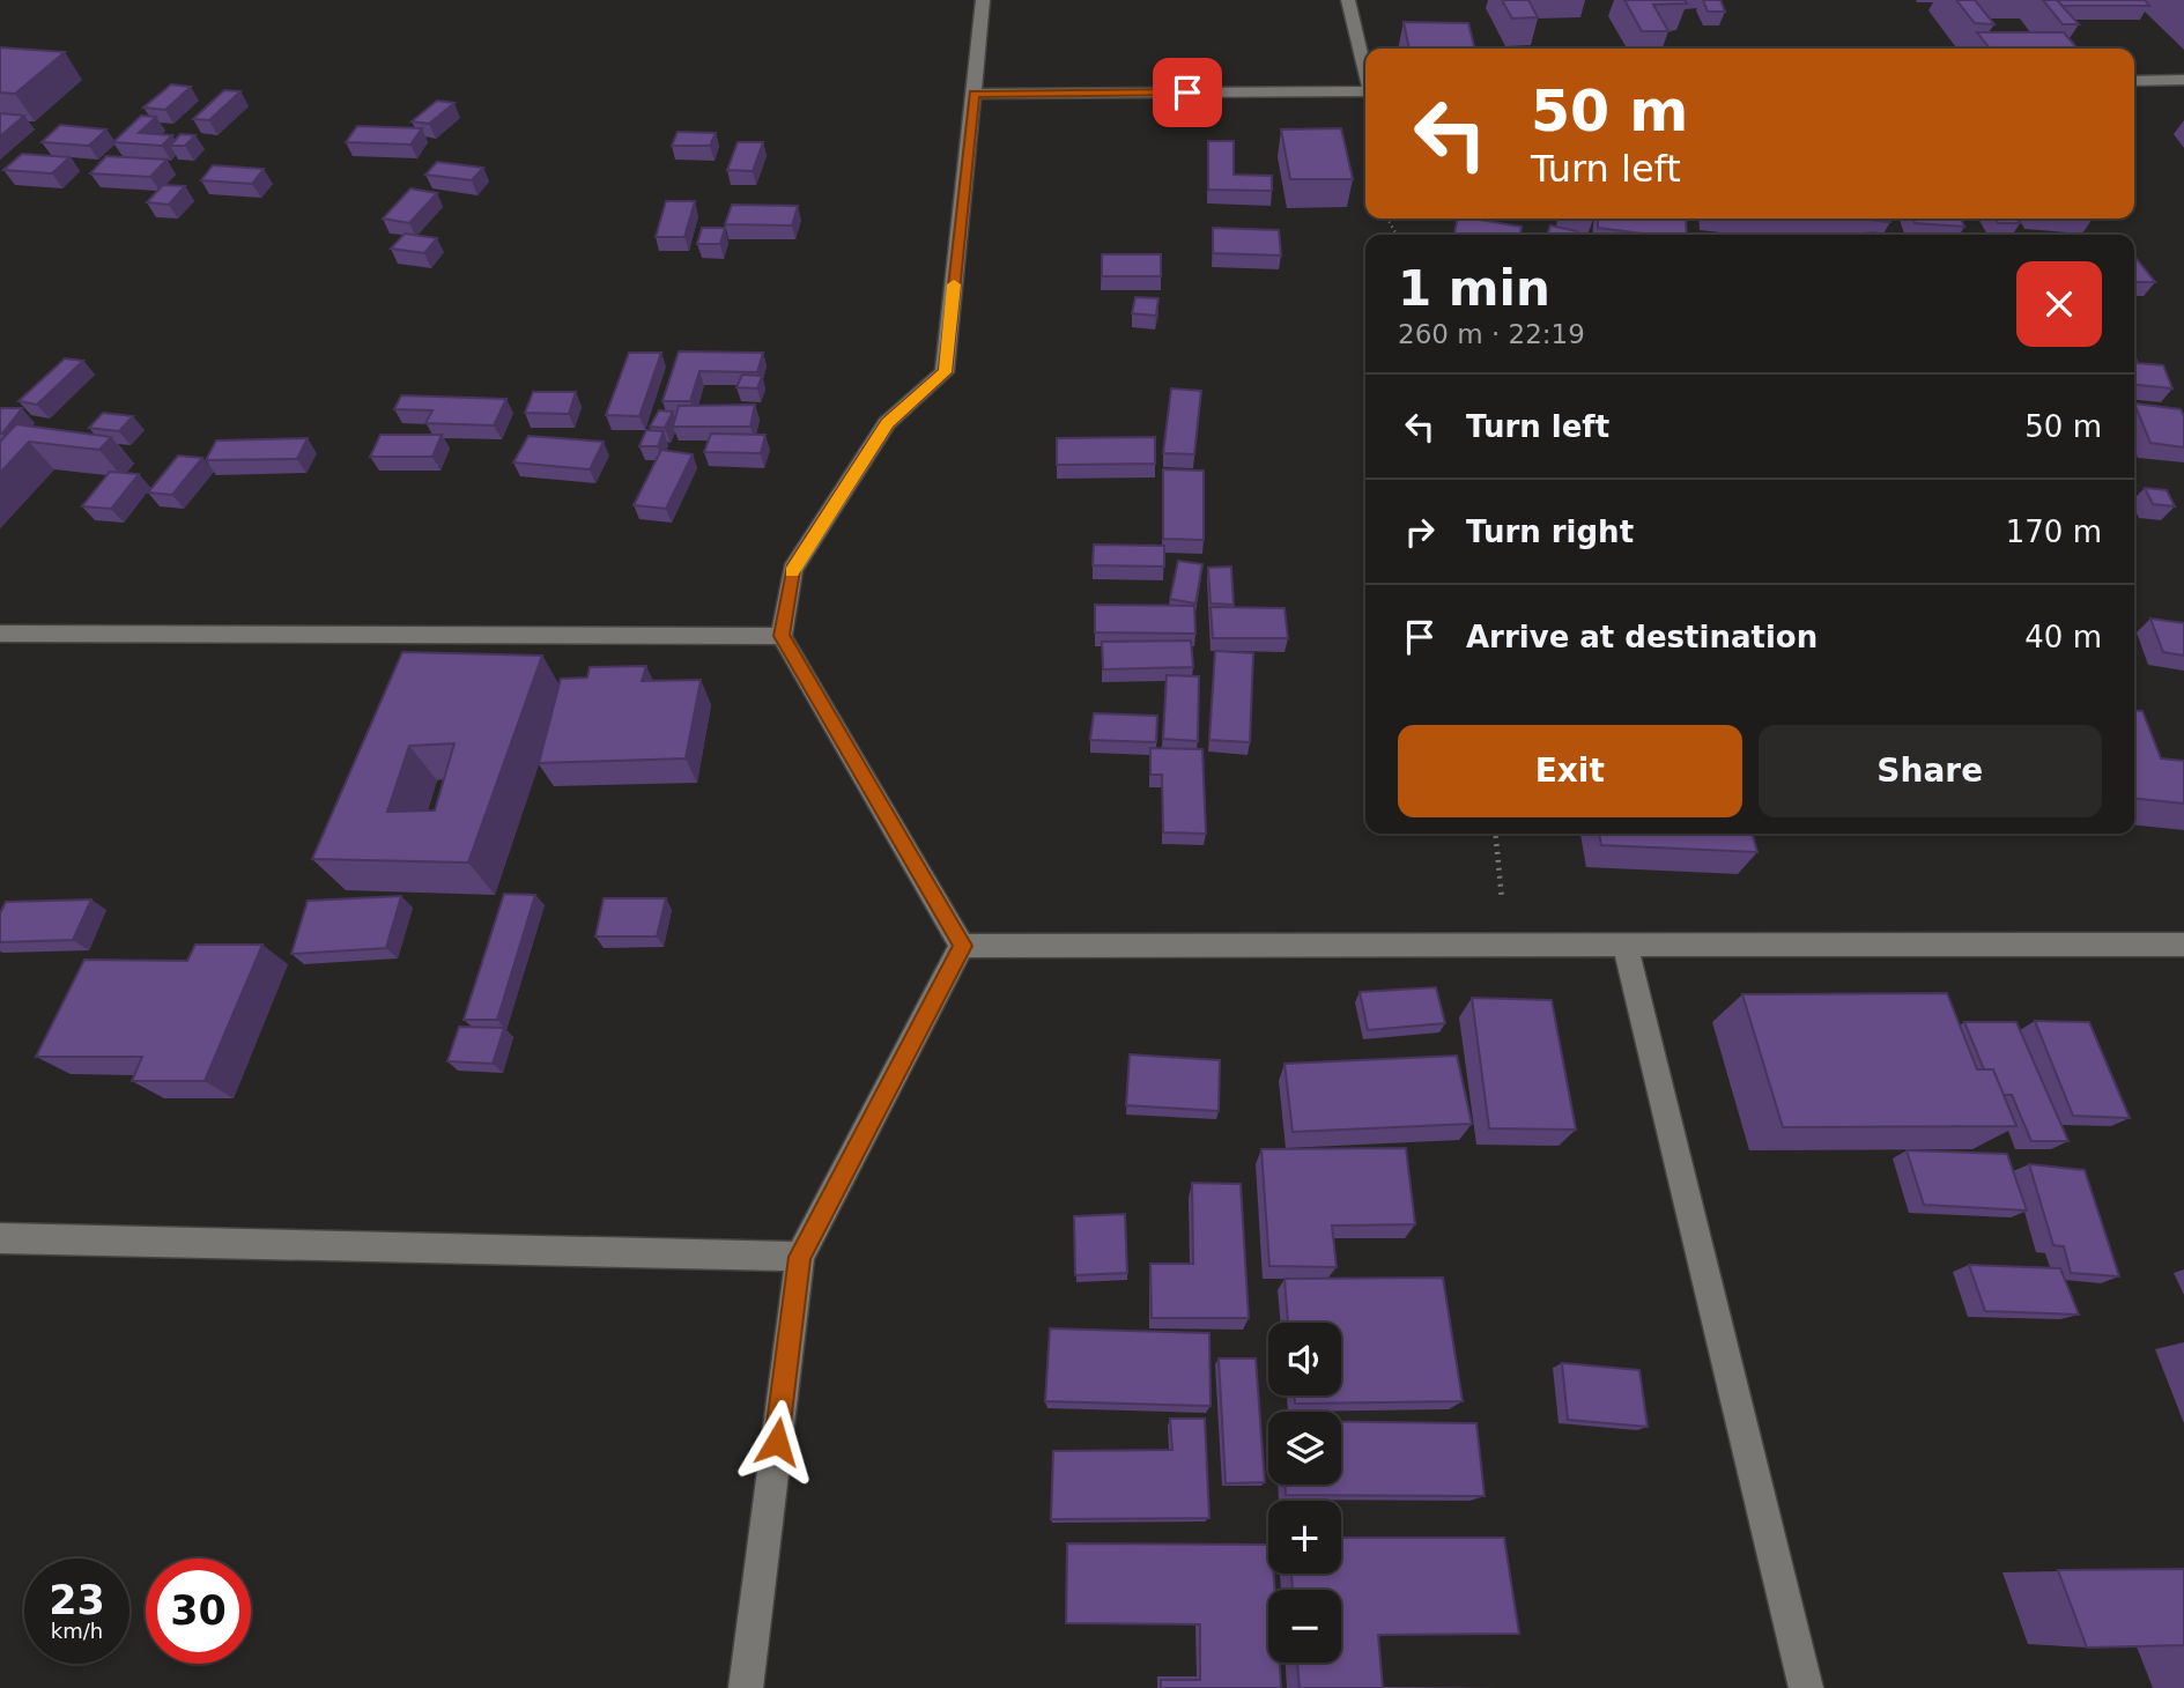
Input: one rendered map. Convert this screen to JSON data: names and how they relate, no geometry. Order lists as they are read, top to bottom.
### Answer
{
  "page": {
    "turn": ["50 m", "Turn left"],
    "heading": ["1 min", "260 m · 22:19"],
    "list": [
      {
        "name": "Turn left",
        "value": "50 m"
      },
      {
        "name": "Turn right",
        "value": "170 m"
      },
      {
        "name": "Arrive at destination",
        "value": "40 m"
      }
    ],
    "buttons": ["Exit", "Share"],
    "map_buttons": ["+", "−"],
    "speed": "23 km/h",
    "limit": "30"
  }
}
